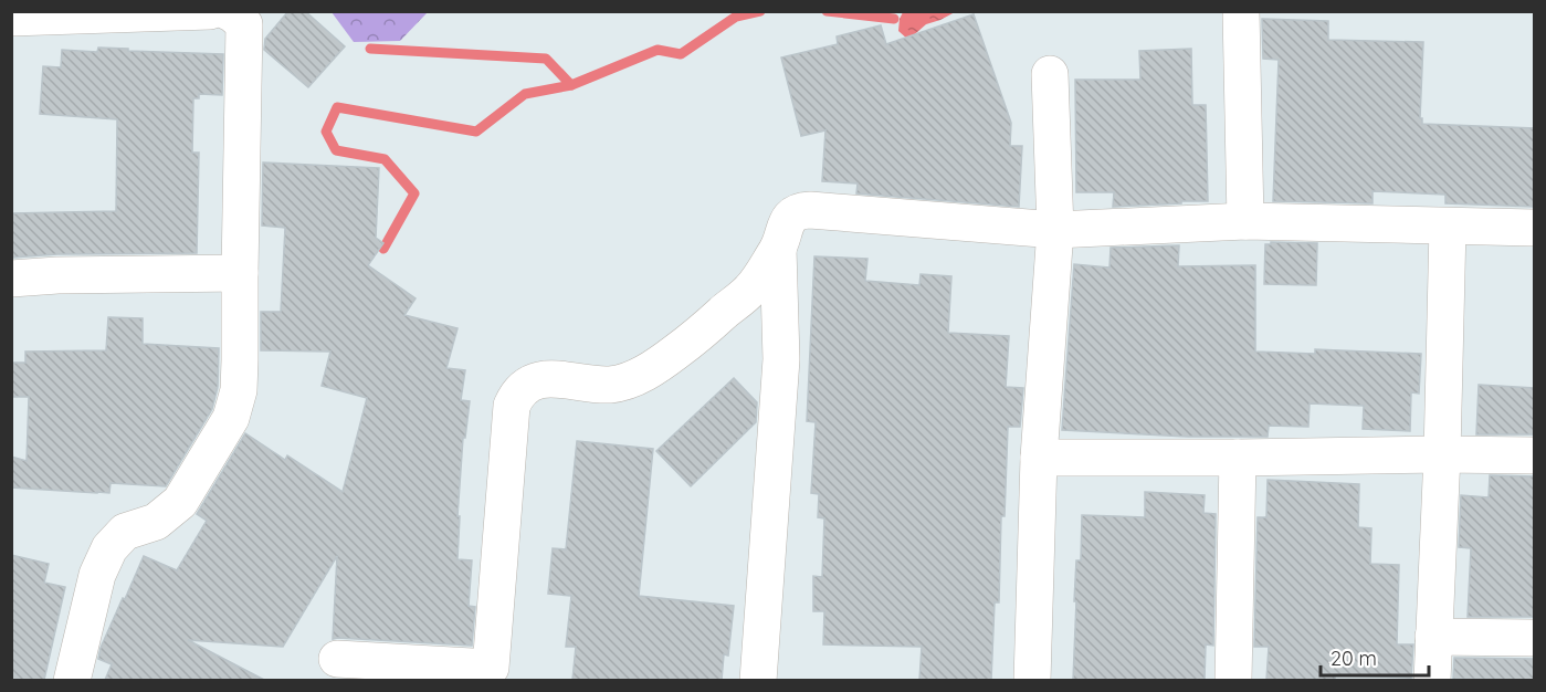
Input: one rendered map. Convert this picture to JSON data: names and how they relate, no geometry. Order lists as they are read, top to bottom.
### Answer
{
  "scale_bar": "20 m"
}
